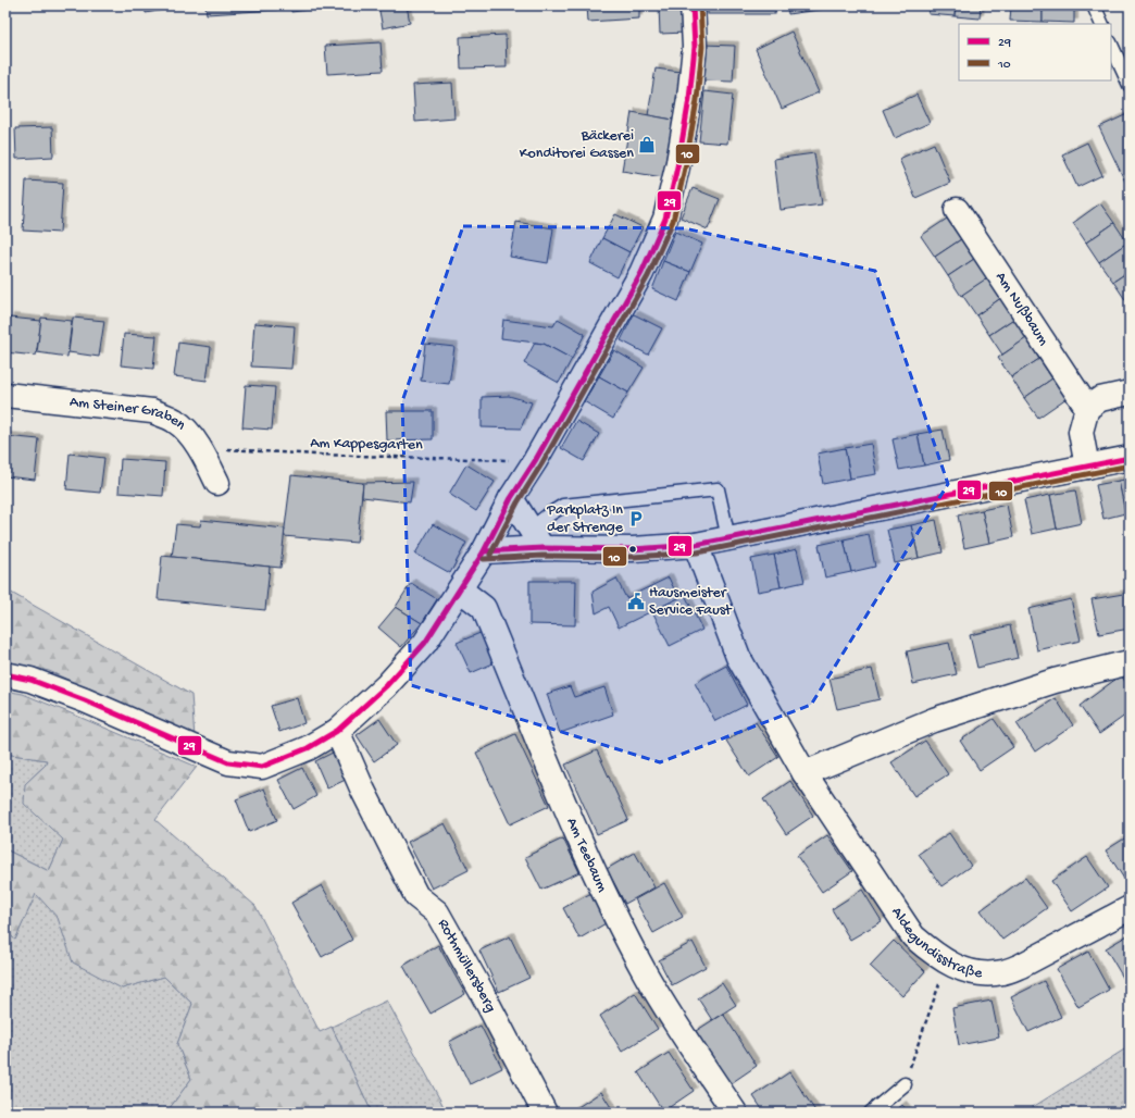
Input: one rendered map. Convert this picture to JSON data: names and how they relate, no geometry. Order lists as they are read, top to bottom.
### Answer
{
  "streets": {
    "street": [
      "Am Nußbaum",
      "Am Steiner Graben",
      "Am Teebaum",
      "Aldegundisstraße",
      "Rothmüllersberg"
    ],
    "path": ["Am Kappesgarten"]
  },
  "crossings": [
    ["Am Steiner Graben", "Am Kappesgarten"]
  ],
  "places": {
    "shop": ["Bäckerei Konditorei Gassen"],
    "parking": ["Parkplatz In der Strenge"],
    "public building": ["Hausmeister Service Faust"]
  },
  "lines": ["transit line 29", "transit line 10"],
  "legend": ["29", "10"]
}
